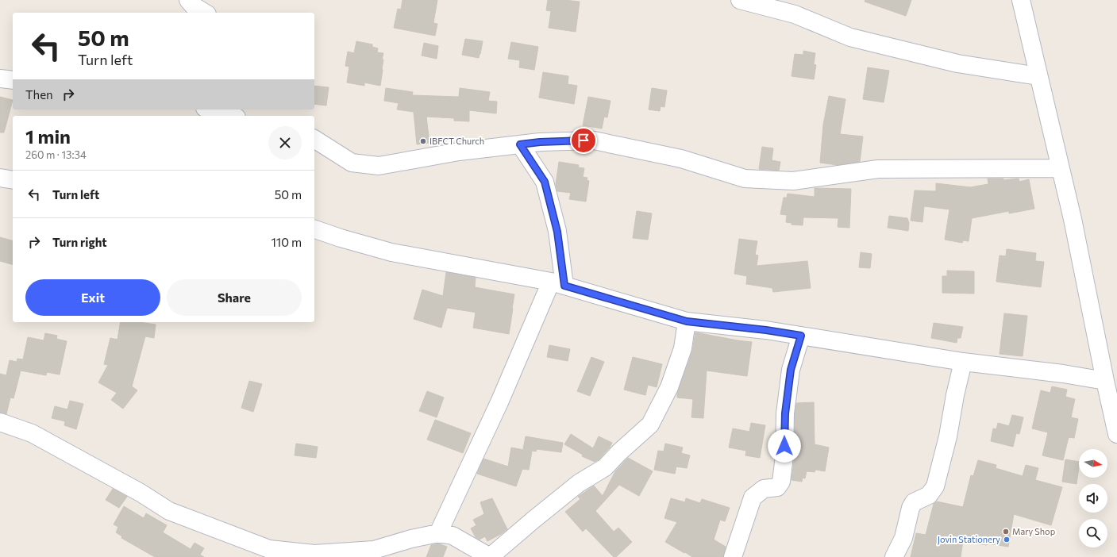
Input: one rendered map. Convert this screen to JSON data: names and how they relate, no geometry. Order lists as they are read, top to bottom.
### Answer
{
  "places": ["IBFCT Church", "Mary Shop", "Jovin Stationery"],
  "north": "right",
  "page": {
    "turn": ["50 m", "Turn left"],
    "then": "Then",
    "heading": ["1 min", "260 m · 13:34"],
    "list": [
      {
        "name": "Turn left",
        "value": "50 m"
      },
      {
        "name": "Turn right",
        "value": "110 m"
      }
    ],
    "buttons": ["Exit", "Share"]
  }
}
